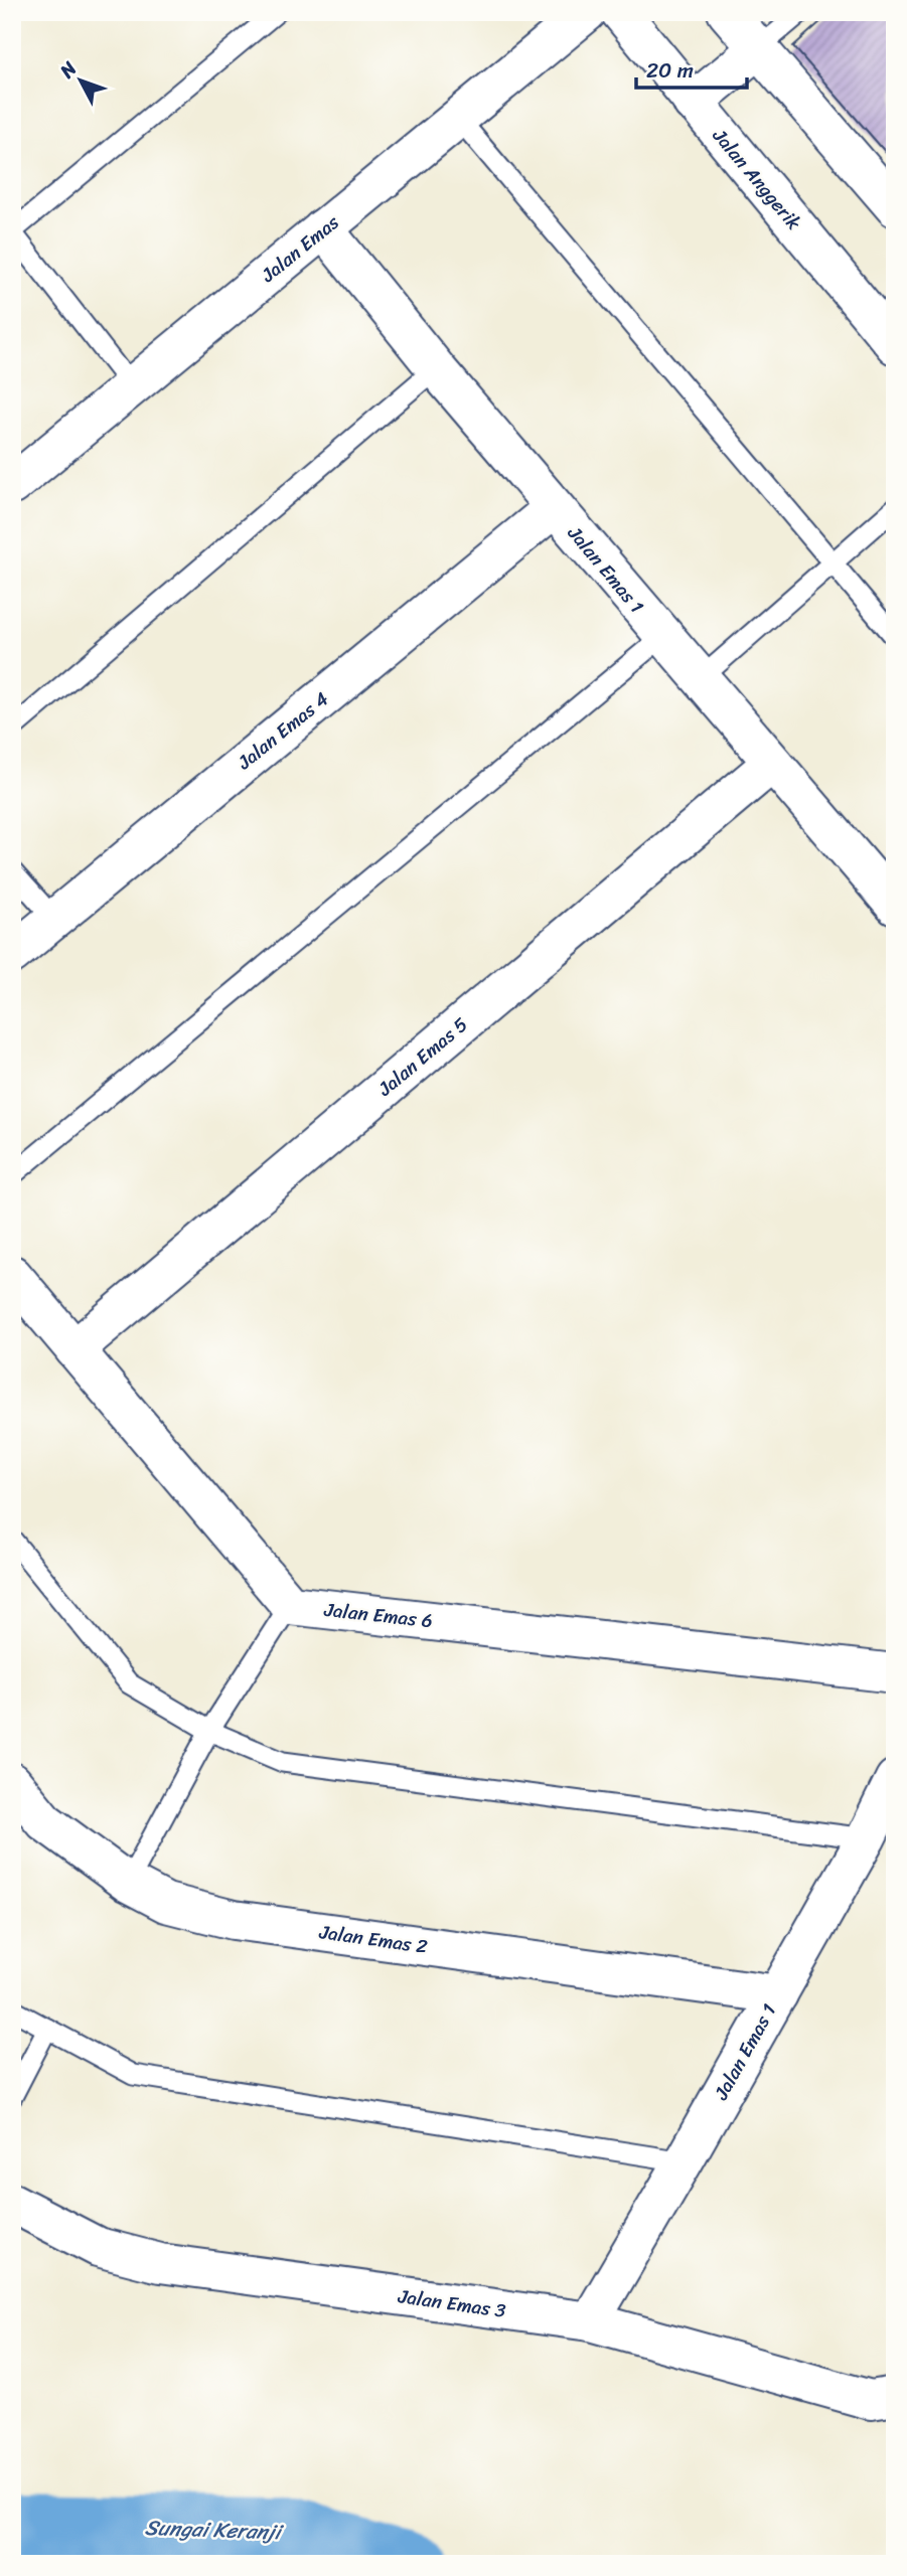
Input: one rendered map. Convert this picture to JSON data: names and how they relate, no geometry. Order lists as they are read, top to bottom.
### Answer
{
  "streets": {
    "street": [
      "Jalan Anggerik",
      "Jalan Emas",
      "Jalan Emas 1",
      "Jalan Emas 4",
      "Jalan Emas 5",
      "Jalan Emas 6",
      "Jalan Emas 2",
      "Jalan Emas 3"
    ]
  },
  "crossings": [
    ["Jalan Emas", "Jalan Emas 1"],
    ["Jalan Emas 1", "Jalan Emas 4"],
    ["Jalan Emas 1", "Jalan Emas 5"],
    ["Jalan Emas 1", "Jalan Emas 2"],
    ["Jalan Emas 1", "Jalan Emas 3"]
  ],
  "water": ["Sungai Keranji"],
  "scale_bar": "20 m",
  "north": "top left"
}
